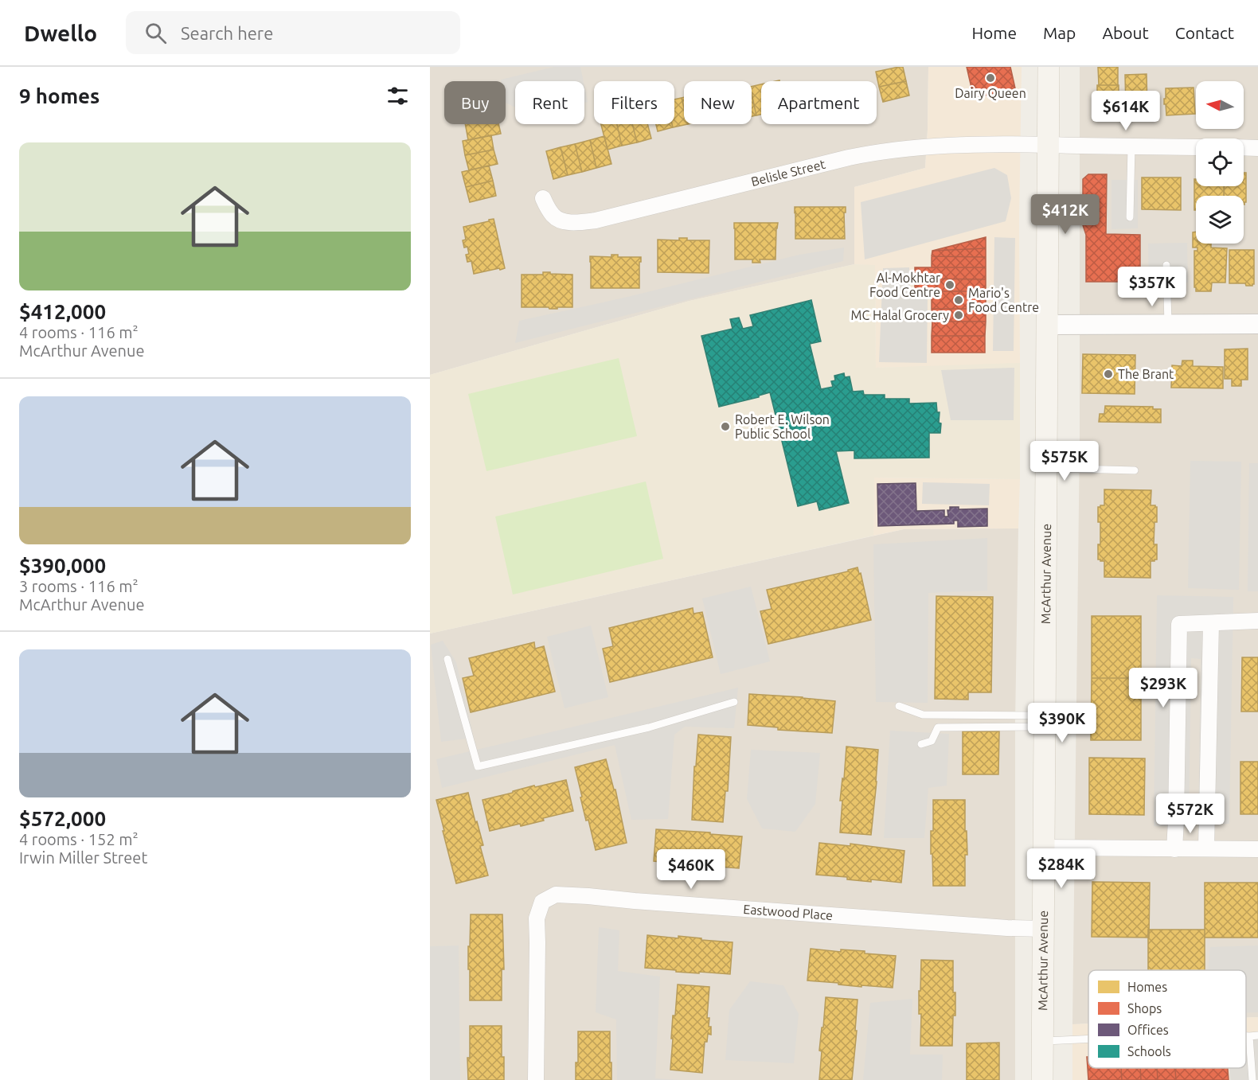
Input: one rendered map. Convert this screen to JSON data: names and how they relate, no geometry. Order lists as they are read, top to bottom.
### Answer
{
  "streets": {
    "main road": ["McArthur Avenue"],
    "street": ["Belisle Street", "Eastwood Place"]
  },
  "crossings": [
    ["Belisle Street", "McArthur Avenue"],
    ["McArthur Avenue", "Eastwood Place"]
  ],
  "places": [
    "Dairy Queen",
    "Al-Mokhtar Food Centre",
    "Mario's Food Centre",
    "MC Halal Grocery",
    "The Brant",
    "Robert E. Wilson Public School"
  ],
  "legend": [
    "Homes",
    "Shops",
    "Offices",
    "Schools"
  ],
  "north": "left",
  "page": {
    "header": "Dwello",
    "search": "Search here",
    "nav": [
      "Home",
      "Map",
      "About",
      "Contact"
    ],
    "heading": "9 homes",
    "chip": [
      "Buy",
      "Rent",
      "Filters",
      "New",
      "Apartment"
    ],
    "price": [
      "$614K",
      "$412K",
      "$357K",
      "$575K",
      "$293K",
      "$390K",
      "$572K",
      "$284K",
      "$460K"
    ],
    "list": [
      {
        "name": "$412,000",
        "note": "4 rooms · 116 m² · McArthur Avenue"
      },
      {
        "name": "$390,000",
        "note": "3 rooms · 116 m² · McArthur Avenue"
      },
      {
        "name": "$572,000",
        "note": "4 rooms · 152 m² · Irwin Miller Street"
      }
    ]
  }
}
